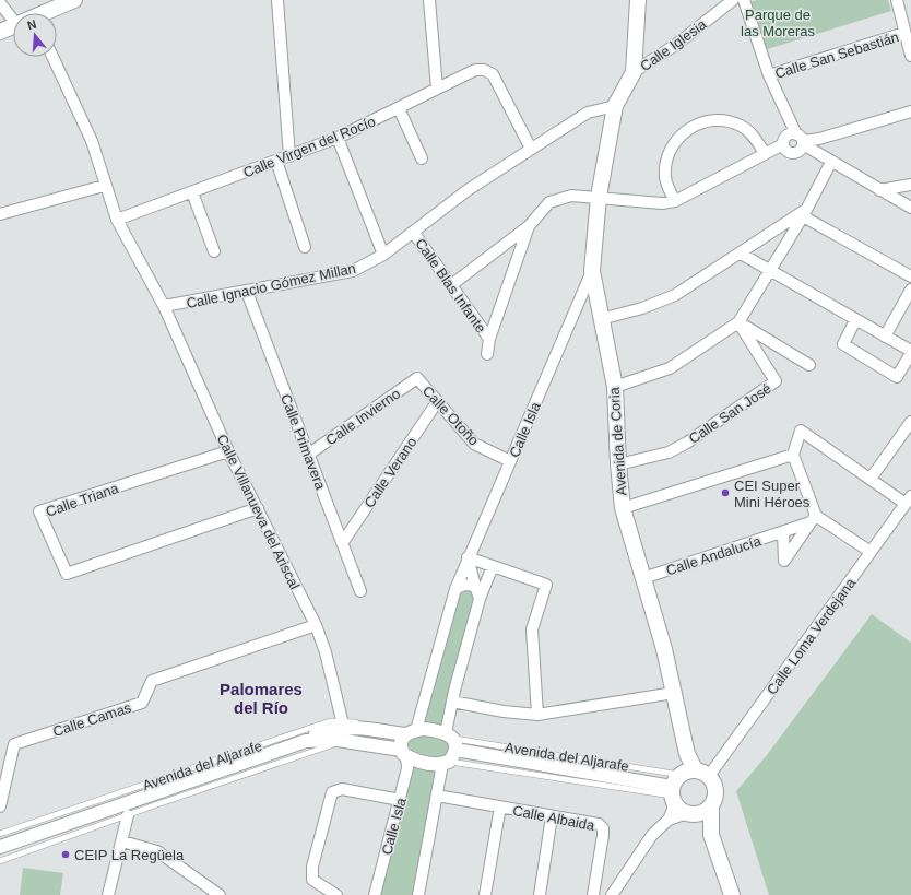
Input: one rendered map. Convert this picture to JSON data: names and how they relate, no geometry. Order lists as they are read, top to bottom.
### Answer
{
  "streets": {
    "main road": ["Avenida de Coria"],
    "street": [
      "Calle Iglesia",
      "Calle San Sebastián",
      "Calle Virgen del Rocío",
      "Calle Ignacio Gómez Millan",
      "Calle Blas Infante",
      "Calle San José",
      "Calle Otoño",
      "Calle Invierno",
      "Calle Isla",
      "Calle Primavera",
      "Calle Verano",
      "Calle Triana",
      "Calle Villanueva del Ariscal",
      "Calle Andalucía",
      "Calle Loma Verdejana",
      "Calle Camas",
      "Avenida del Aljarafe",
      "Calle Albaida"
    ]
  },
  "crossings": [
    ["Calle Iglesia", "Avenida de Coria"],
    ["Calle Virgen del Rocío", "Calle Ignacio Gómez Millan"],
    ["Calle Ignacio Gómez Millan", "Calle Blas Infante"],
    ["Calle Ignacio Gómez Millan", "Calle Primavera"],
    ["Calle Ignacio Gómez Millan", "Avenida de Coria"],
    ["Calle Ignacio Gómez Millan", "Calle Villanueva del Ariscal"],
    ["Calle Blas Infante", "Avenida de Coria"],
    ["Calle San José", "Avenida de Coria"],
    ["Calle Otoño", "Calle Invierno"],
    ["Calle Otoño", "Calle Isla"],
    ["Calle Otoño", "Calle Verano"],
    ["Calle Invierno", "Calle Primavera"],
    ["Calle Isla", "Avenida de Coria"],
    ["Calle Isla", "Avenida del Aljarafe"],
    ["Calle Primavera", "Calle Verano"],
    ["Avenida de Coria", "Calle Andalucía"],
    ["Avenida de Coria", "Calle Loma Verdejana"],
    ["Avenida de Coria", "Avenida del Aljarafe"],
    ["Calle Triana", "Calle Villanueva del Ariscal"],
    ["Calle Villanueva del Ariscal", "Calle Camas"],
    ["Calle Villanueva del Ariscal", "Avenida del Aljarafe"],
    ["Calle Loma Verdejana", "Avenida del Aljarafe"]
  ],
  "districts": ["Palomares del Río"],
  "parks": ["Parque de las Moreras"],
  "places": ["CEI Super Mini Héroes", "CEIP La Regüela"],
  "north": "top"
}
